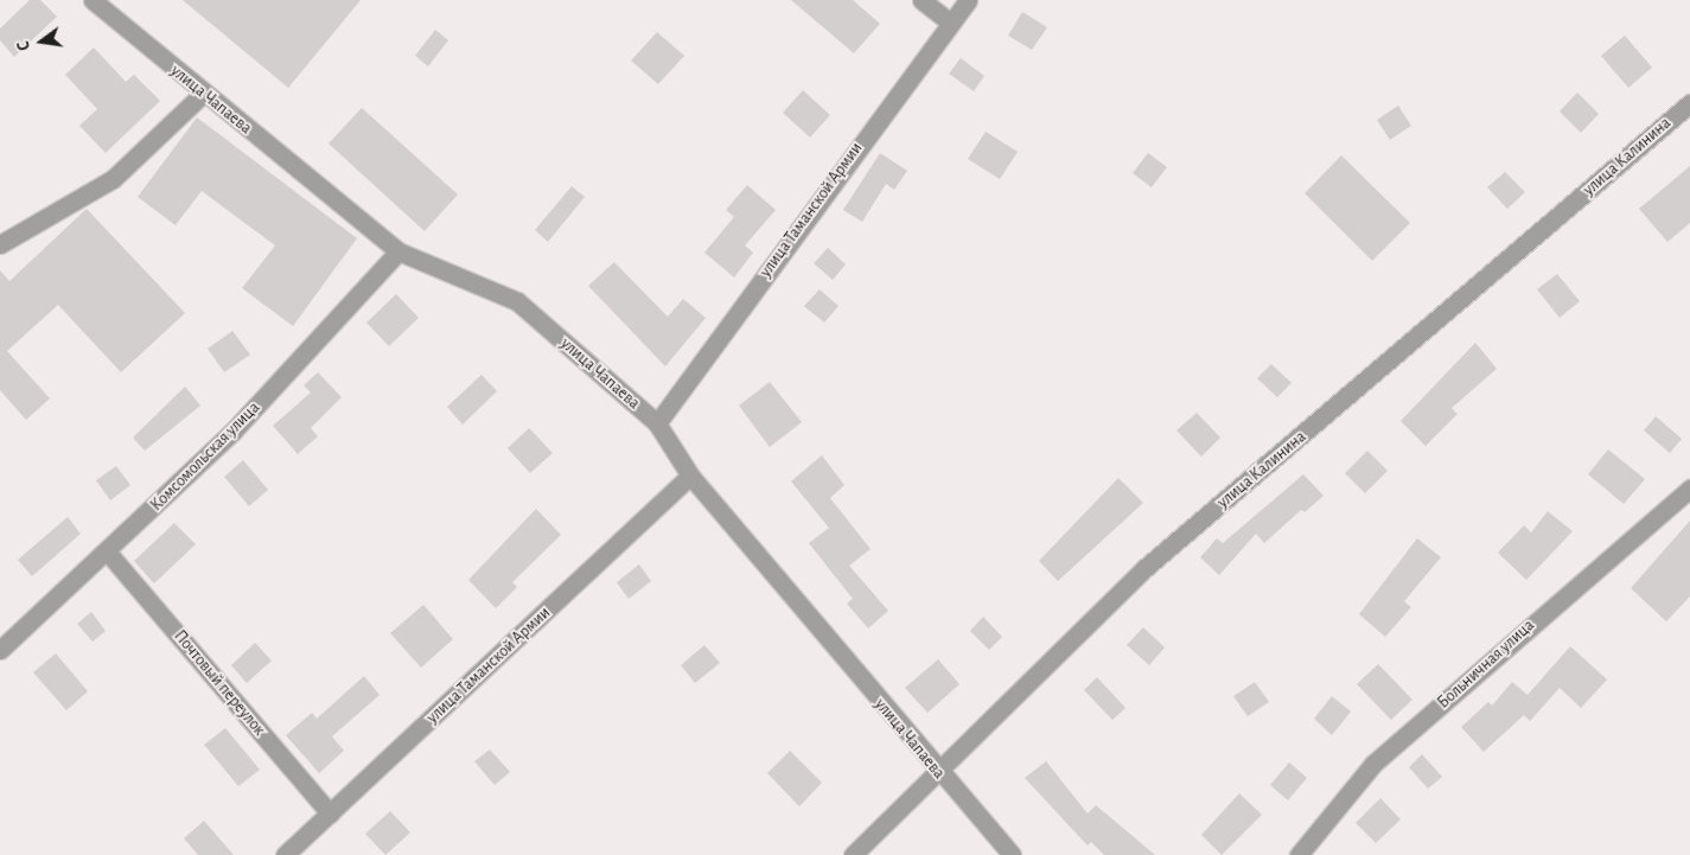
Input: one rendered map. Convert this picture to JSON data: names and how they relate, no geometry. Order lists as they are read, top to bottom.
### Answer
{
  "streets": {
    "street": [
      "улица Чапаева",
      "улица Калинина",
      "улица Таманской Армии",
      "Комсомольская улица",
      "Больничная улица",
      "Почтовый переулок"
    ]
  },
  "crossings": [
    ["улица Чапаева", "улица Калинина"],
    ["улица Чапаева", "улица Таманской Армии"],
    ["улица Чапаева", "Комсомольская улица"],
    ["улица Таманской Армии", "Почтовый переулок"],
    ["Комсомольская улица", "Почтовый переулок"]
  ],
  "north": "left"
}
